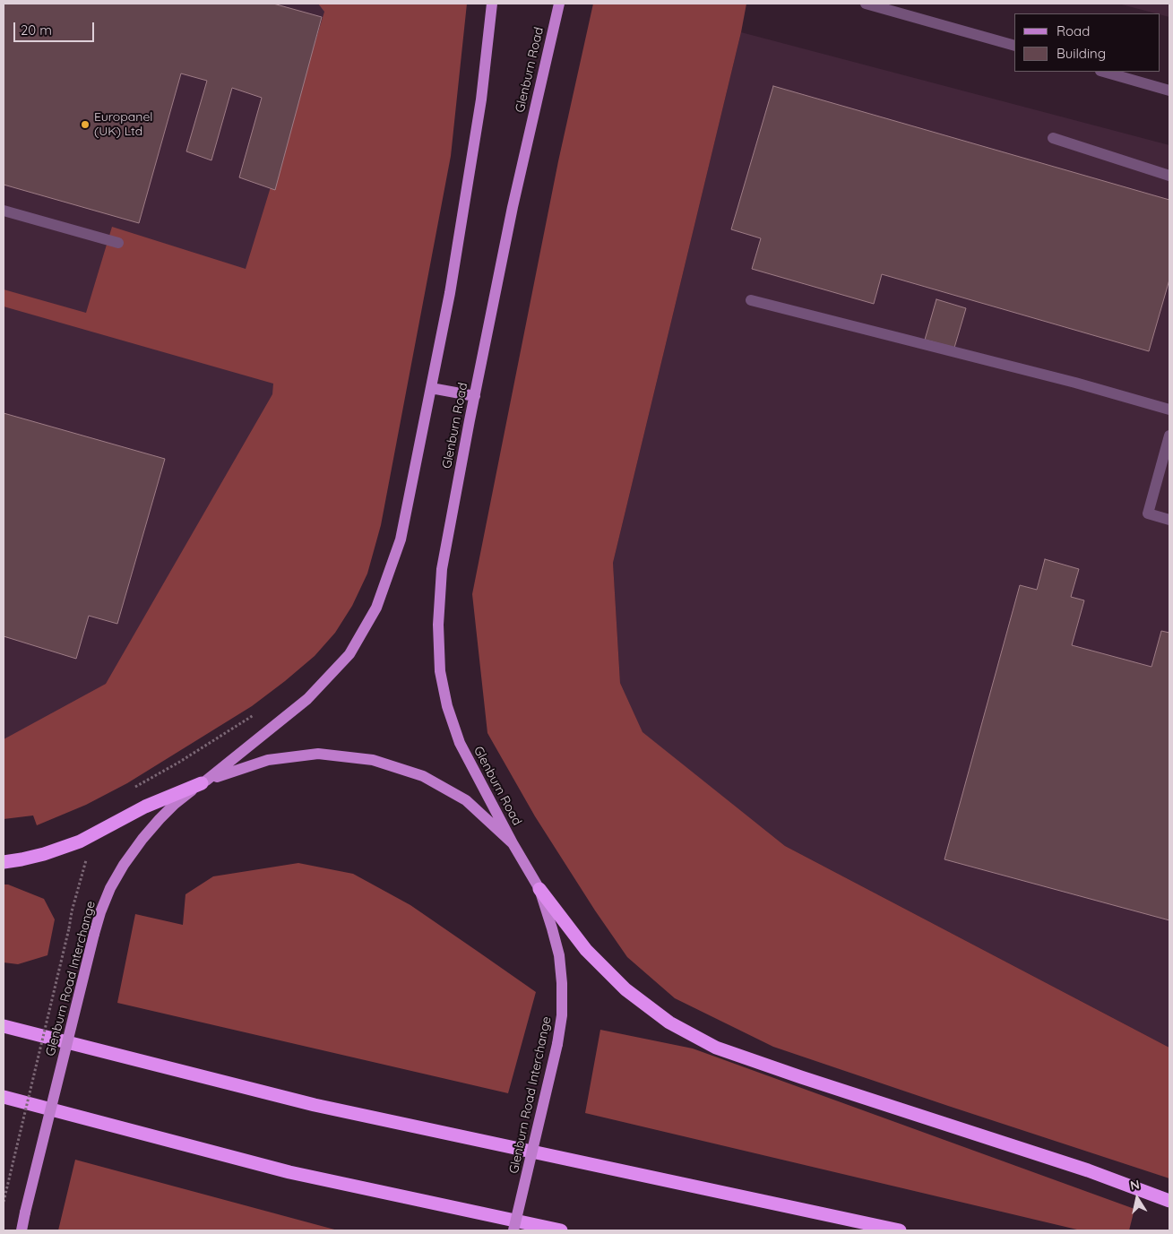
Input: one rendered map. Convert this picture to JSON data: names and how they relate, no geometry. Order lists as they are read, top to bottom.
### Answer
{
  "streets": {
    "main road": ["Glenburn Road", "Glenburn Road Interchange"]
  },
  "crossings": [
    ["Glenburn Road", "Glenburn Road Interchange"]
  ],
  "places": ["Europanel (UK) Ltd"],
  "legend": ["Road", "Building"],
  "scale_bar": "20 m",
  "north": "top"
}
